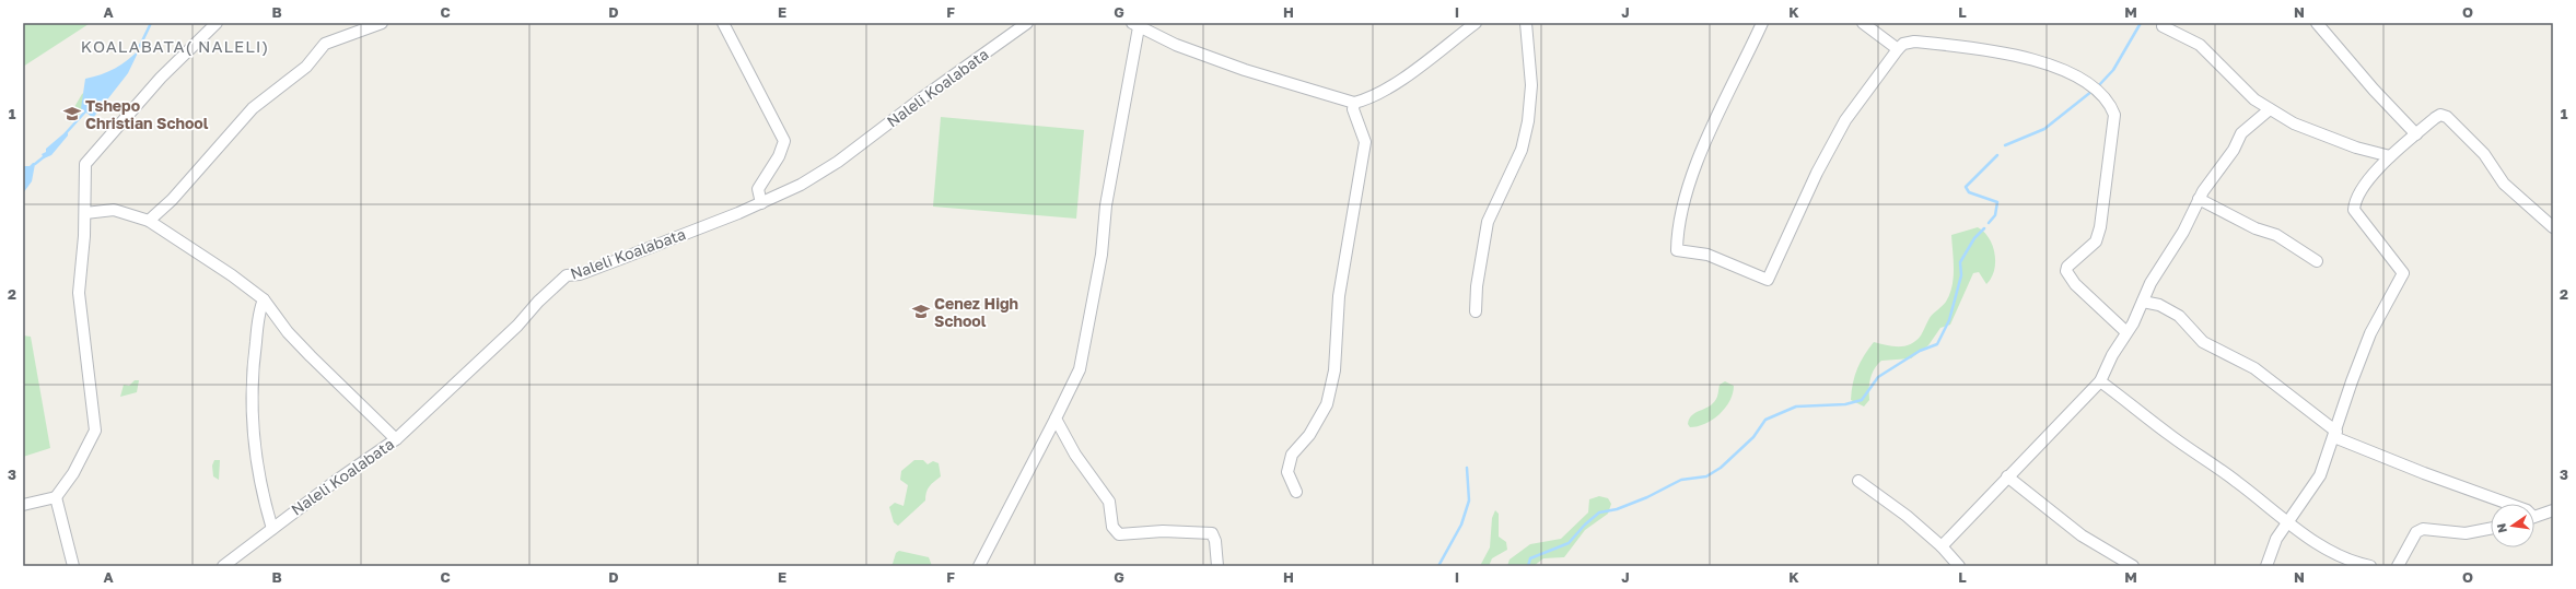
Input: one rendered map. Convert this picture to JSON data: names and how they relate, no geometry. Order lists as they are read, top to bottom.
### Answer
{
  "streets": {
    "street": ["Naleli Koalabata"]
  },
  "districts": ["KOALABATA( NALELI)"],
  "places": {
    "school or university": ["Tshepo Christian School", "Cenez High School"]
  },
  "north": "left",
  "grid": {
    "columns": [
      "A",
      "B",
      "C",
      "D",
      "E",
      "F",
      "G",
      "H",
      "I",
      "J",
      "K",
      "L",
      "M",
      "N",
      "O"
    ],
    "rows": ["1", "2", "3"]
  }
}
